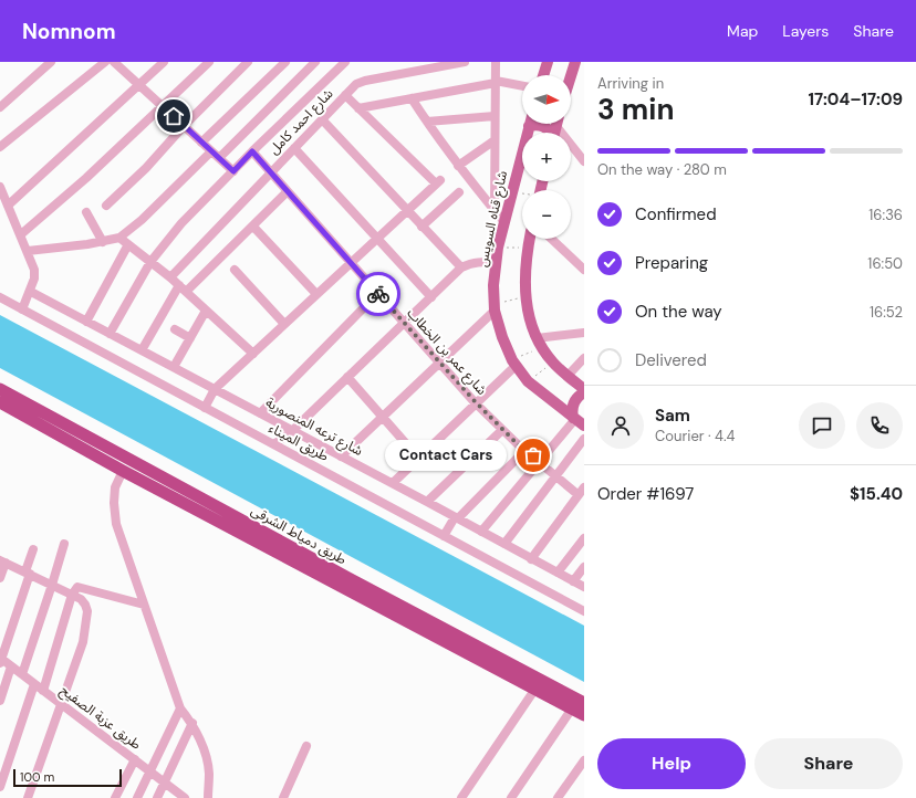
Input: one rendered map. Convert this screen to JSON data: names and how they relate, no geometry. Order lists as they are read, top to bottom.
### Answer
{
  "streets": {
    "highway": ["طريق دمياط الشرقى"],
    "main road": ["شارع قناه السويس"],
    "street": [
      "شارع احمد كامل",
      "شارع عمر بن الخطاب",
      "شارع ترعه المنصورية",
      "طريق الميناء",
      "طريق عزبة الصفيح"
    ]
  },
  "crossings": [
    ["شارع احمد كامل", "شارع عمر بن الخطاب"]
  ],
  "places": ["Contact Cars"],
  "scale_bar": "100 m",
  "north": "right",
  "page": {
    "header": "Nomnom",
    "nav": ["Map", "Layers", "Share"],
    "heading": ["3 min", "Arriving in", "17:04–17:09"],
    "panel": [
      "Sam",
      "Courier · 4.4",
      "Order #1697",
      "$15.40"
    ],
    "map_buttons": ["+", "−"],
    "bar": "On the way · 280 m",
    "list": [
      ["Confirmed", "16:36"],
      ["Preparing", "16:50"],
      ["On the way", "16:52"],
      "Delivered"
    ],
    "bubble": "Contact Cars",
    "buttons": ["Help", "Share"],
    "scale": "100 m"
  }
}
